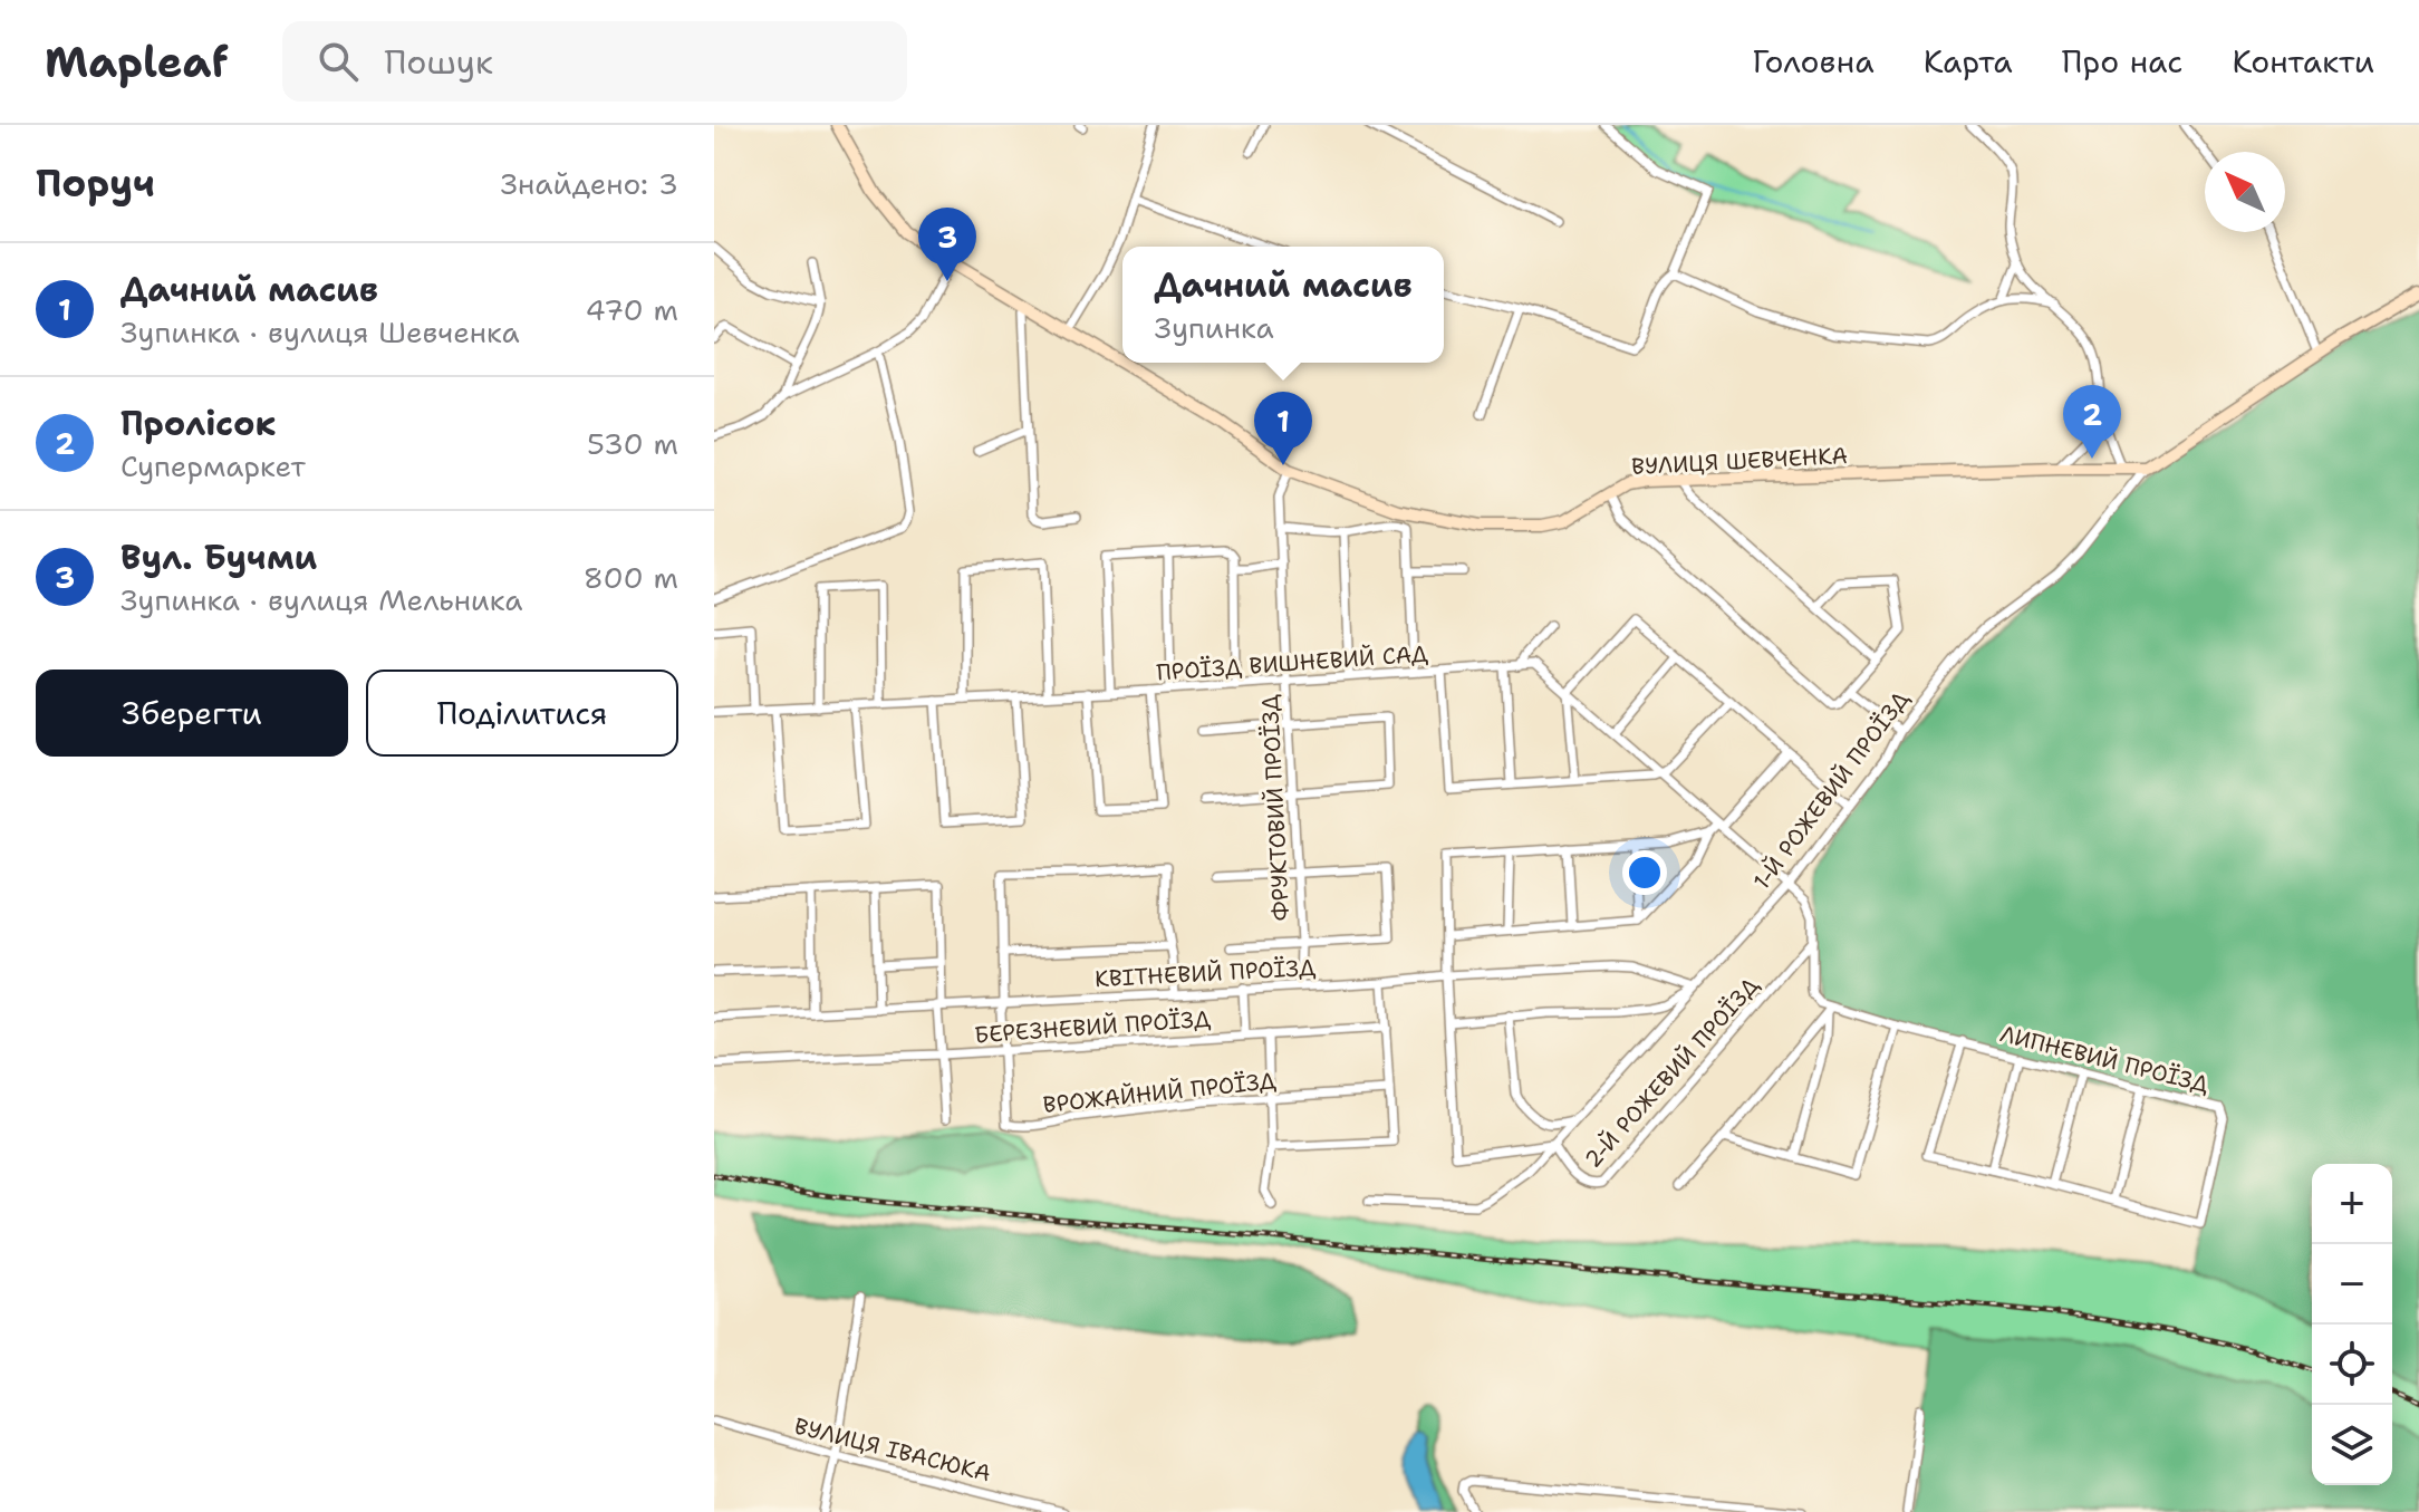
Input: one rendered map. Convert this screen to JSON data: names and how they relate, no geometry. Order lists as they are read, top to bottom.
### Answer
{
  "streets": {
    "street": [
      "ВУЛИЦЯ ШЕВЧЕНКА",
      "ПРОЇЗД ВИШНЕВИЙ САД",
      "1-Й РОЖЕВИЙ ПРОЇЗД",
      "ФРУКТОВИЙ ПРОЇЗД",
      "КВІТНЕВИЙ ПРОЇЗД",
      "БЕРЕЗНЕВИЙ ПРОЇЗД",
      "ЛИПНЕВИЙ ПРОЇЗД",
      "2-Й РОЖЕВИЙ ПРОЇЗД",
      "ВРОЖАЙНИЙ ПРОЇЗД",
      "ВУЛИЦЯ ІВАСЮКА"
    ]
  },
  "crossings": [
    ["ВУЛИЦЯ ШЕВЧЕНКА", "1-Й РОЖЕВИЙ ПРОЇЗД"],
    ["ВУЛИЦЯ ШЕВЧЕНКА", "ФРУКТОВИЙ ПРОЇЗД"],
    ["ПРОЇЗД ВИШНЕВИЙ САД", "1-Й РОЖЕВИЙ ПРОЇЗД"],
    ["ПРОЇЗД ВИШНЕВИЙ САД", "ФРУКТОВИЙ ПРОЇЗД"],
    ["1-Й РОЖЕВИЙ ПРОЇЗД", "КВІТНЕВИЙ ПРОЇЗД"],
    ["1-Й РОЖЕВИЙ ПРОЇЗД", "2-Й РОЖЕВИЙ ПРОЇЗД"],
    ["ФРУКТОВИЙ ПРОЇЗД", "КВІТНЕВИЙ ПРОЇЗД"],
    ["БЕРЕЗНЕВИЙ ПРОЇЗД", "ВРОЖАЙНИЙ ПРОЇЗД"]
  ],
  "north": "top left",
  "page": {
    "header": "Mapleaf",
    "search": "Пошук",
    "nav": [
      "Головна",
      "Карта",
      "Про нас",
      "Контакти"
    ],
    "heading": ["Поруч", "Знайдено: 3"],
    "pins": ["3", "2", "1"],
    "list": [
      {
        "mark": "1",
        "name": "Дачний масив",
        "note": "Зупинка · вулиця Шевченка",
        "value": "470 m"
      },
      {
        "mark": "2",
        "name": "Пролісок",
        "note": "Супермаркет",
        "value": "530 m"
      },
      {
        "mark": "3",
        "name": "Вул. Бучми",
        "note": "Зупинка · вулиця Мельника",
        "value": "800 m"
      }
    ],
    "popup": ["Дачний масив", "Зупинка"],
    "buttons": ["Зберегти", "Поділитися"],
    "map_buttons": ["+", "−"]
  }
}
